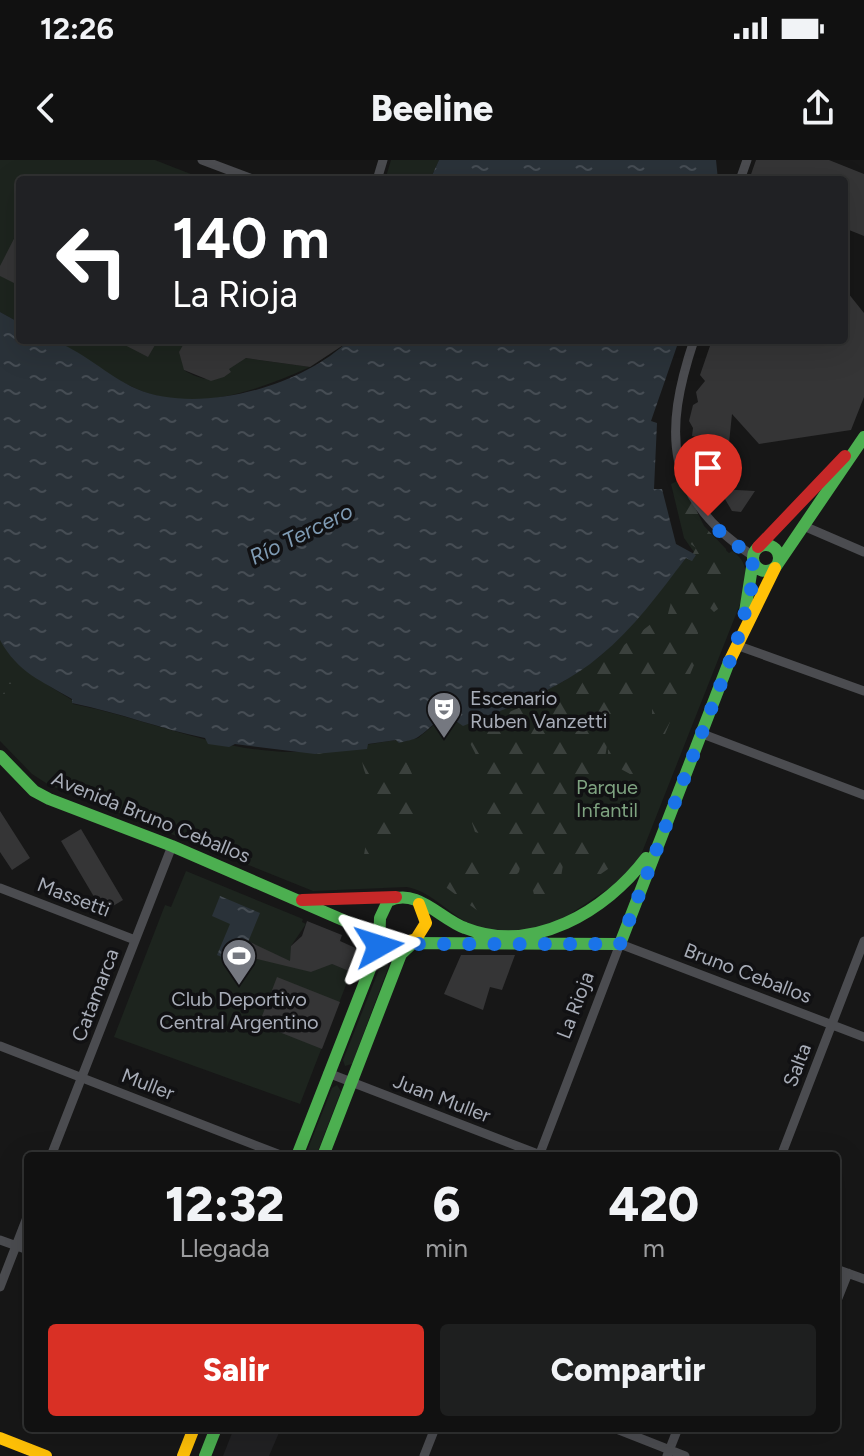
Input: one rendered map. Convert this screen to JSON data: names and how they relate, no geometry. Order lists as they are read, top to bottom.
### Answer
{
  "streets": {
    "main road": ["Avenida Bruno Ceballos", "La Rioja"],
    "street": [
      "Massetti",
      "Bruno Ceballos",
      "Catamarca",
      "Salta",
      "Muller",
      "Juan Muller"
    ]
  },
  "crossings": [
    ["Avenida Bruno Ceballos", "Catamarca"],
    ["Massetti", "Catamarca"],
    ["Bruno Ceballos", "La Rioja"],
    ["Bruno Ceballos", "Salta"],
    ["Catamarca", "Muller"]
  ],
  "water": ["Río Tercero"],
  "parks": ["Parque Infantil"],
  "places": {
    "theatre": ["Escenario Ruben Vanzetti"],
    "sports": ["Club Deportivo Central Argentino"]
  },
  "page": {
    "status": "12:26",
    "header": "Beeline",
    "turn": ["140 m", "La Rioja"],
    "eta": [
      "12:32",
      "Llegada",
      "6",
      "min",
      "420",
      "m"
    ],
    "buttons": ["Salir", "Compartir"]
  }
}
